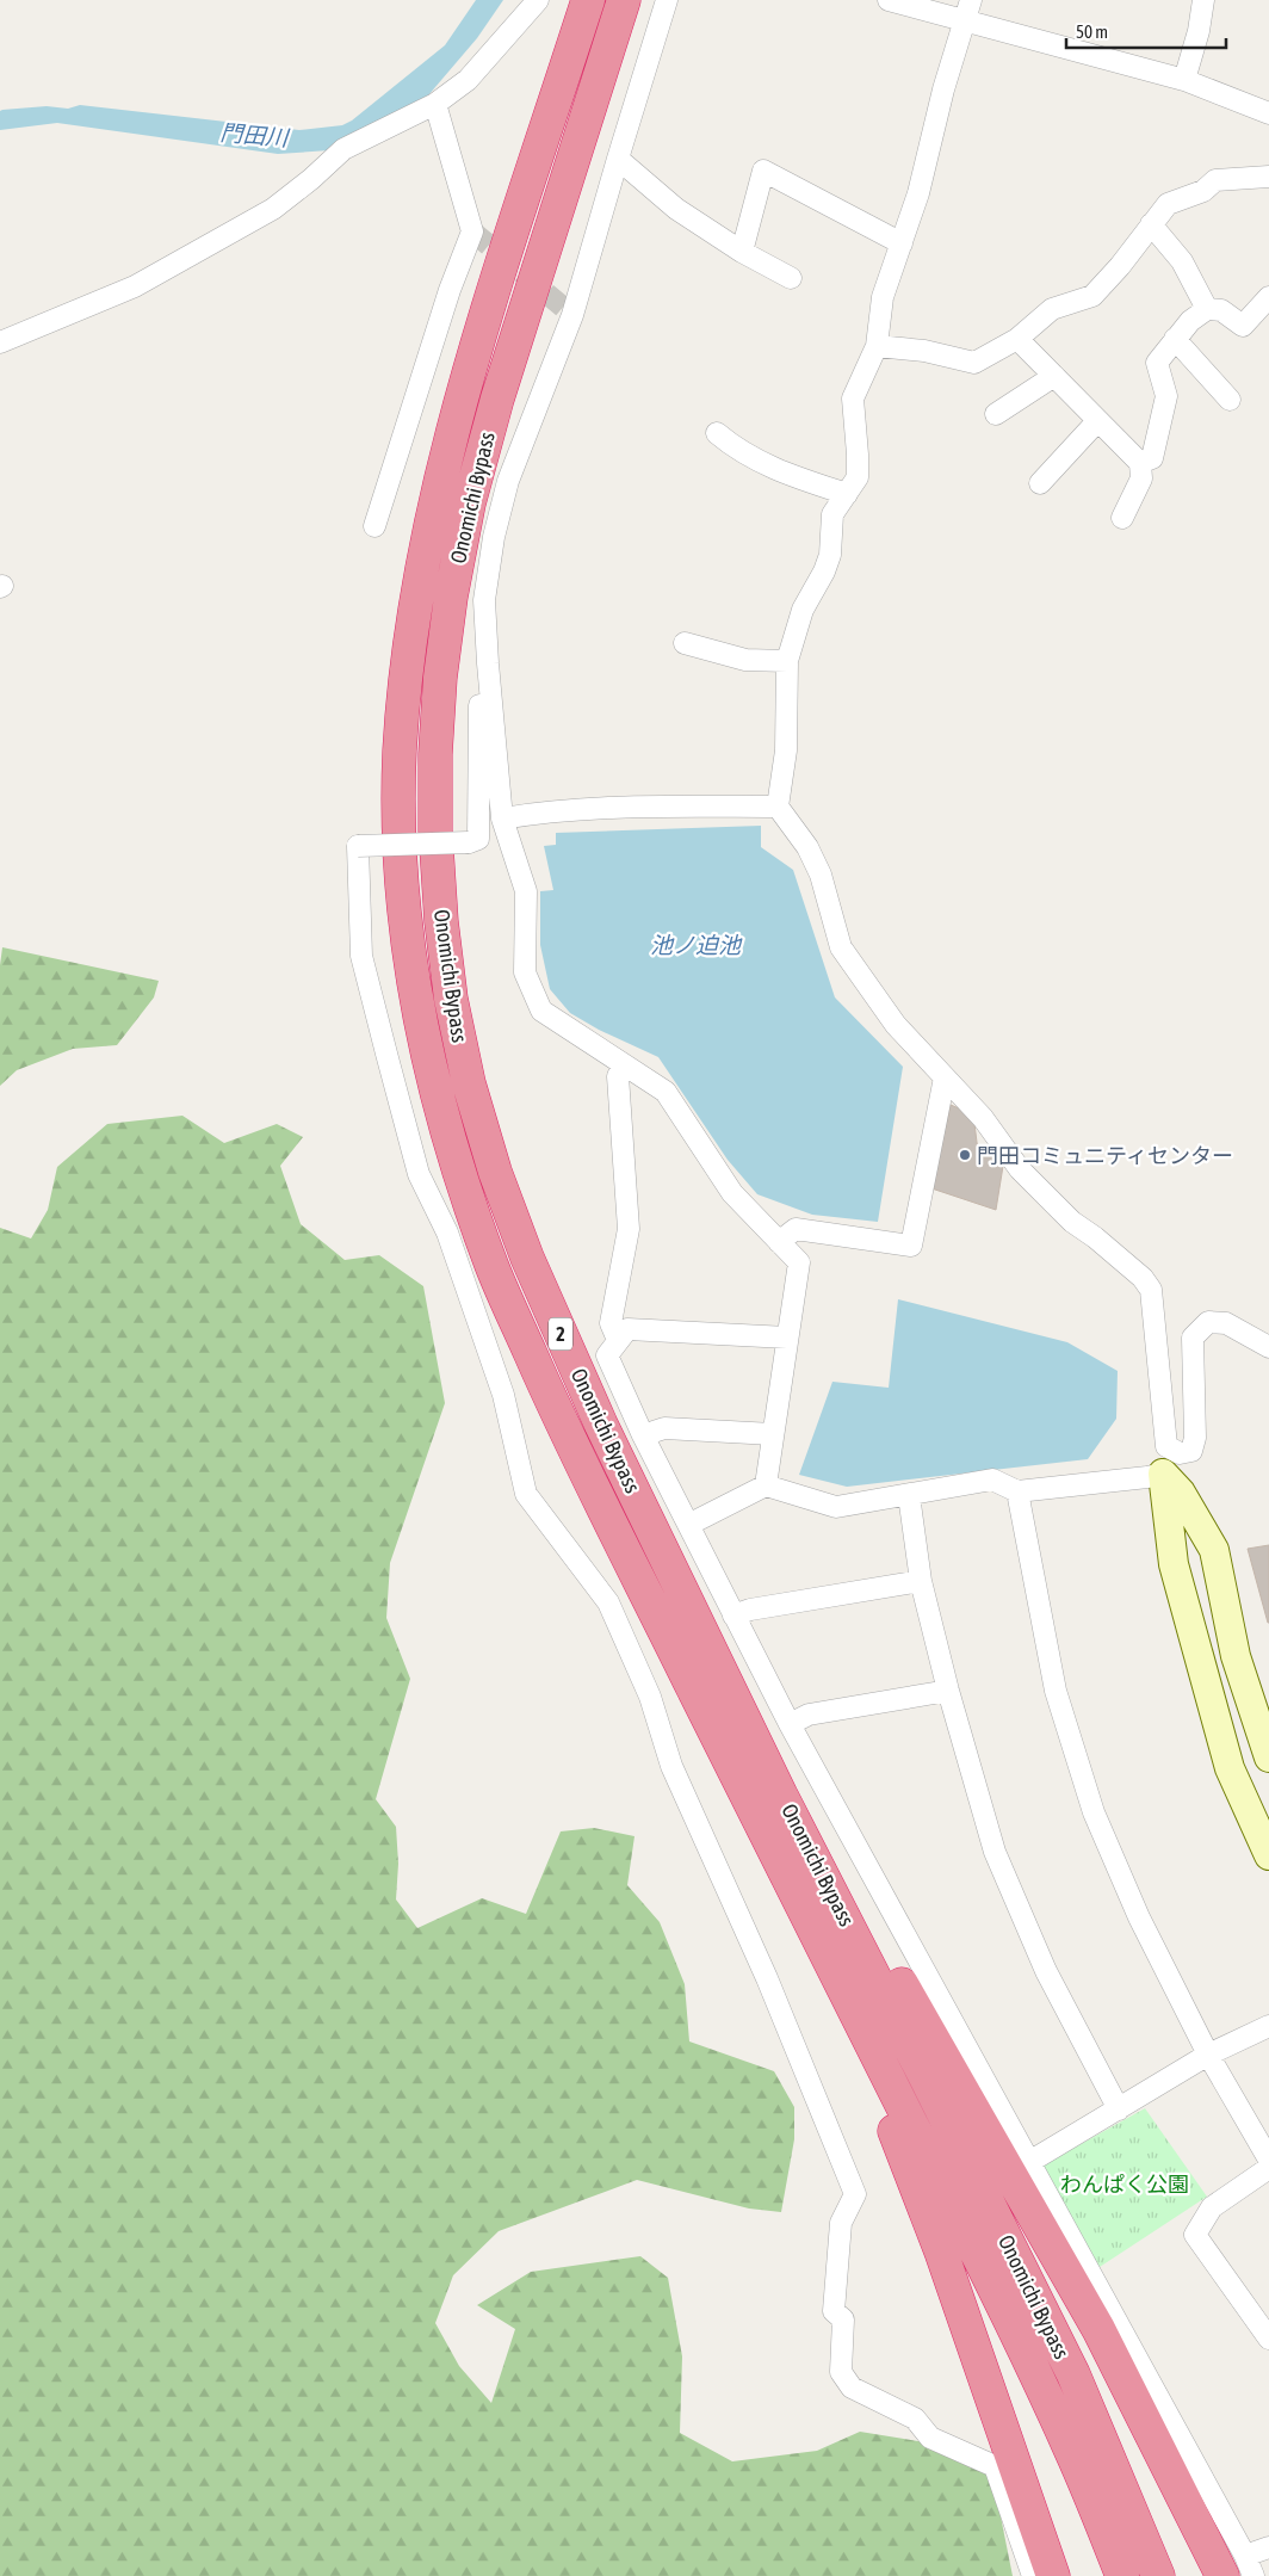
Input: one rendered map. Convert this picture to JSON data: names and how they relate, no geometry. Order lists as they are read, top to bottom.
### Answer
{
  "streets": {
    "highway": ["Onomichi Bypass", "2"]
  },
  "water": ["門田川", "池ノ迫池"],
  "parks": ["わんぱく公園"],
  "places": ["門田コミュニティセンター"],
  "scale_bar": "50 m"
}
